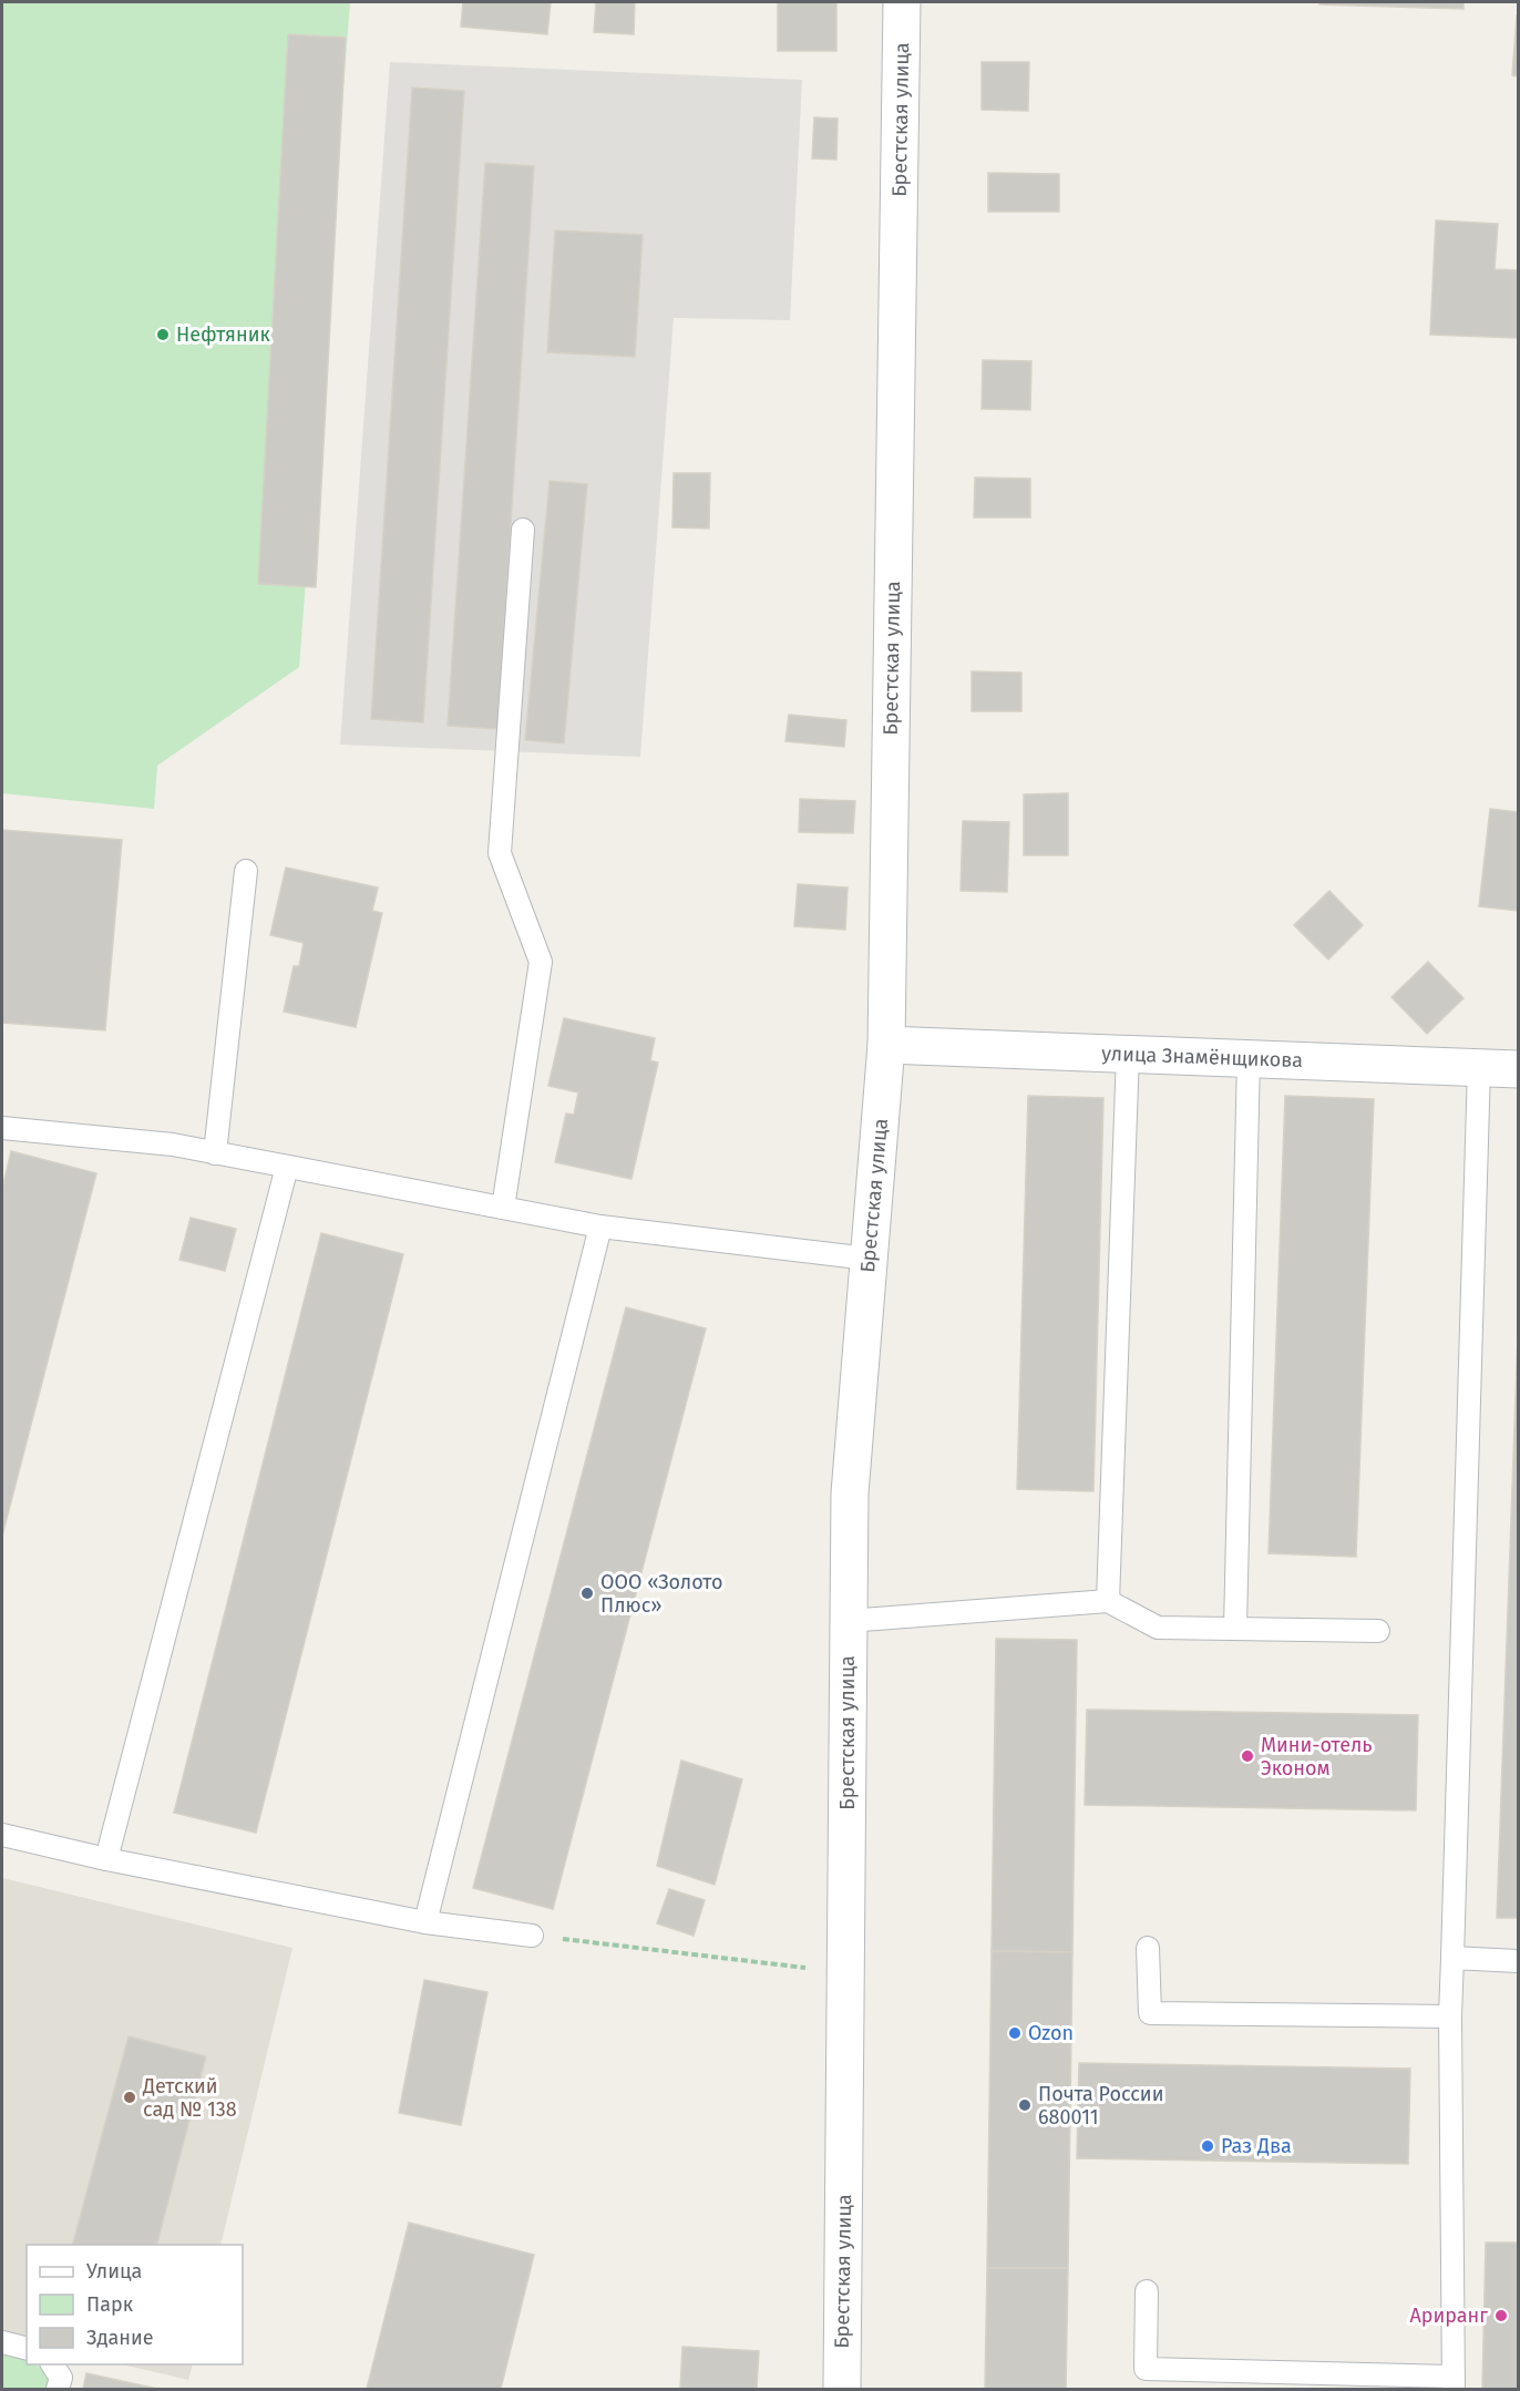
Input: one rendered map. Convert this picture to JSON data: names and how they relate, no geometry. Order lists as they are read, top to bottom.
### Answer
{
  "streets": {
    "street": ["Брестская улица", "улица Знамёнщикова"]
  },
  "crossings": [
    ["Брестская улица", "улица Знамёнщикова"]
  ],
  "places": [
    "Нефтяник",
    "ООО «Золото Плюс»",
    "Мини-отель Эконом",
    "Ozon",
    "Детский сад № 138",
    "Почта России 680011",
    "Раз Два",
    "Ариранг"
  ],
  "legend": ["Улица", "Парк", "Здание"]
}
